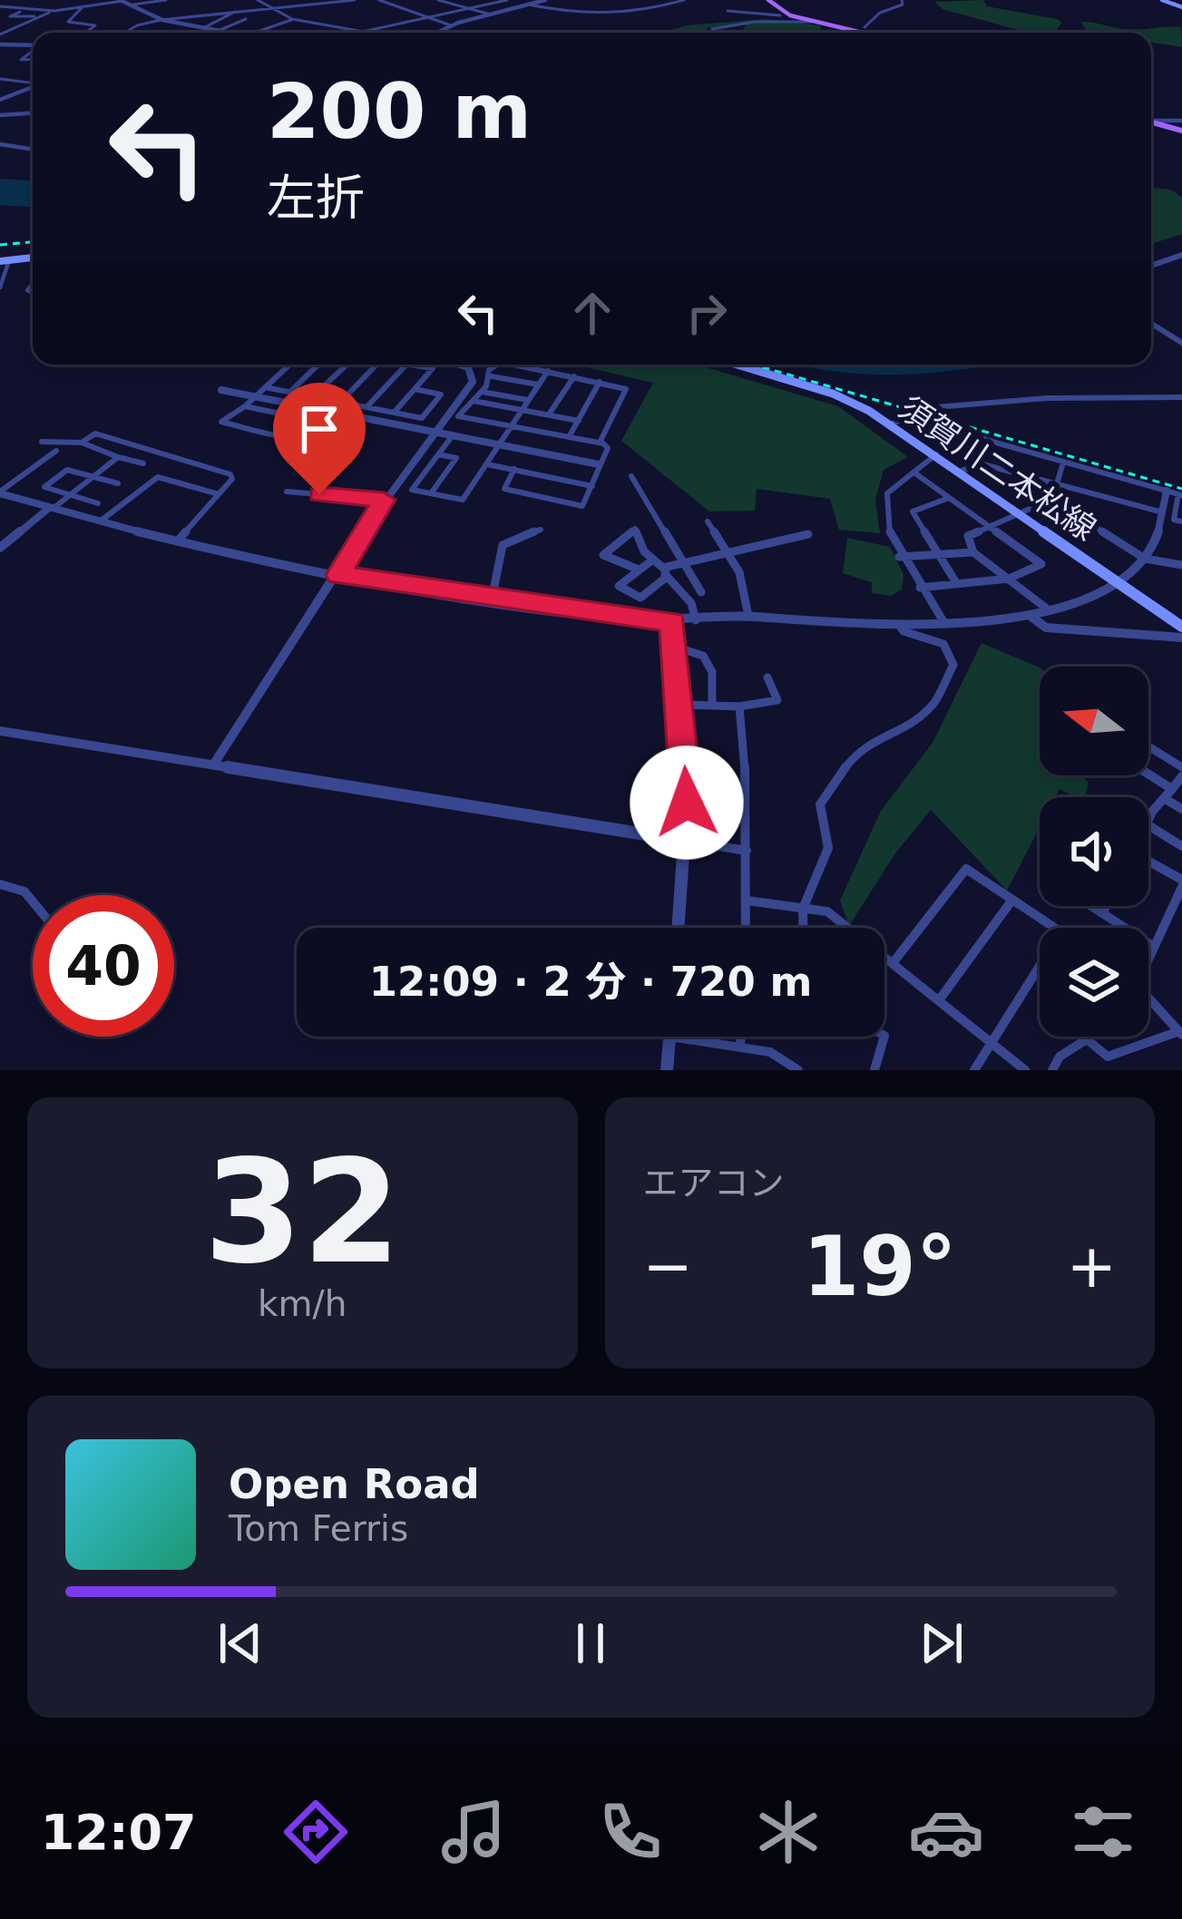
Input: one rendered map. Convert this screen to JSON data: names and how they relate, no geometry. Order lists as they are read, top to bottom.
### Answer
{
  "streets": {
    "main road": ["須賀川二本松線"]
  },
  "north": "left",
  "page": {
    "turn": ["200 m", "左折"],
    "limit": "40",
    "trip": "12:09 · 2 分 · 720 m",
    "tile": [
      ["32", "km/h"],
      "エアコン"
    ],
    "heat": ["−", "19°", "+"],
    "song": ["Open Road", "Tom Ferris"],
    "tabs": "12:07"
  }
}
